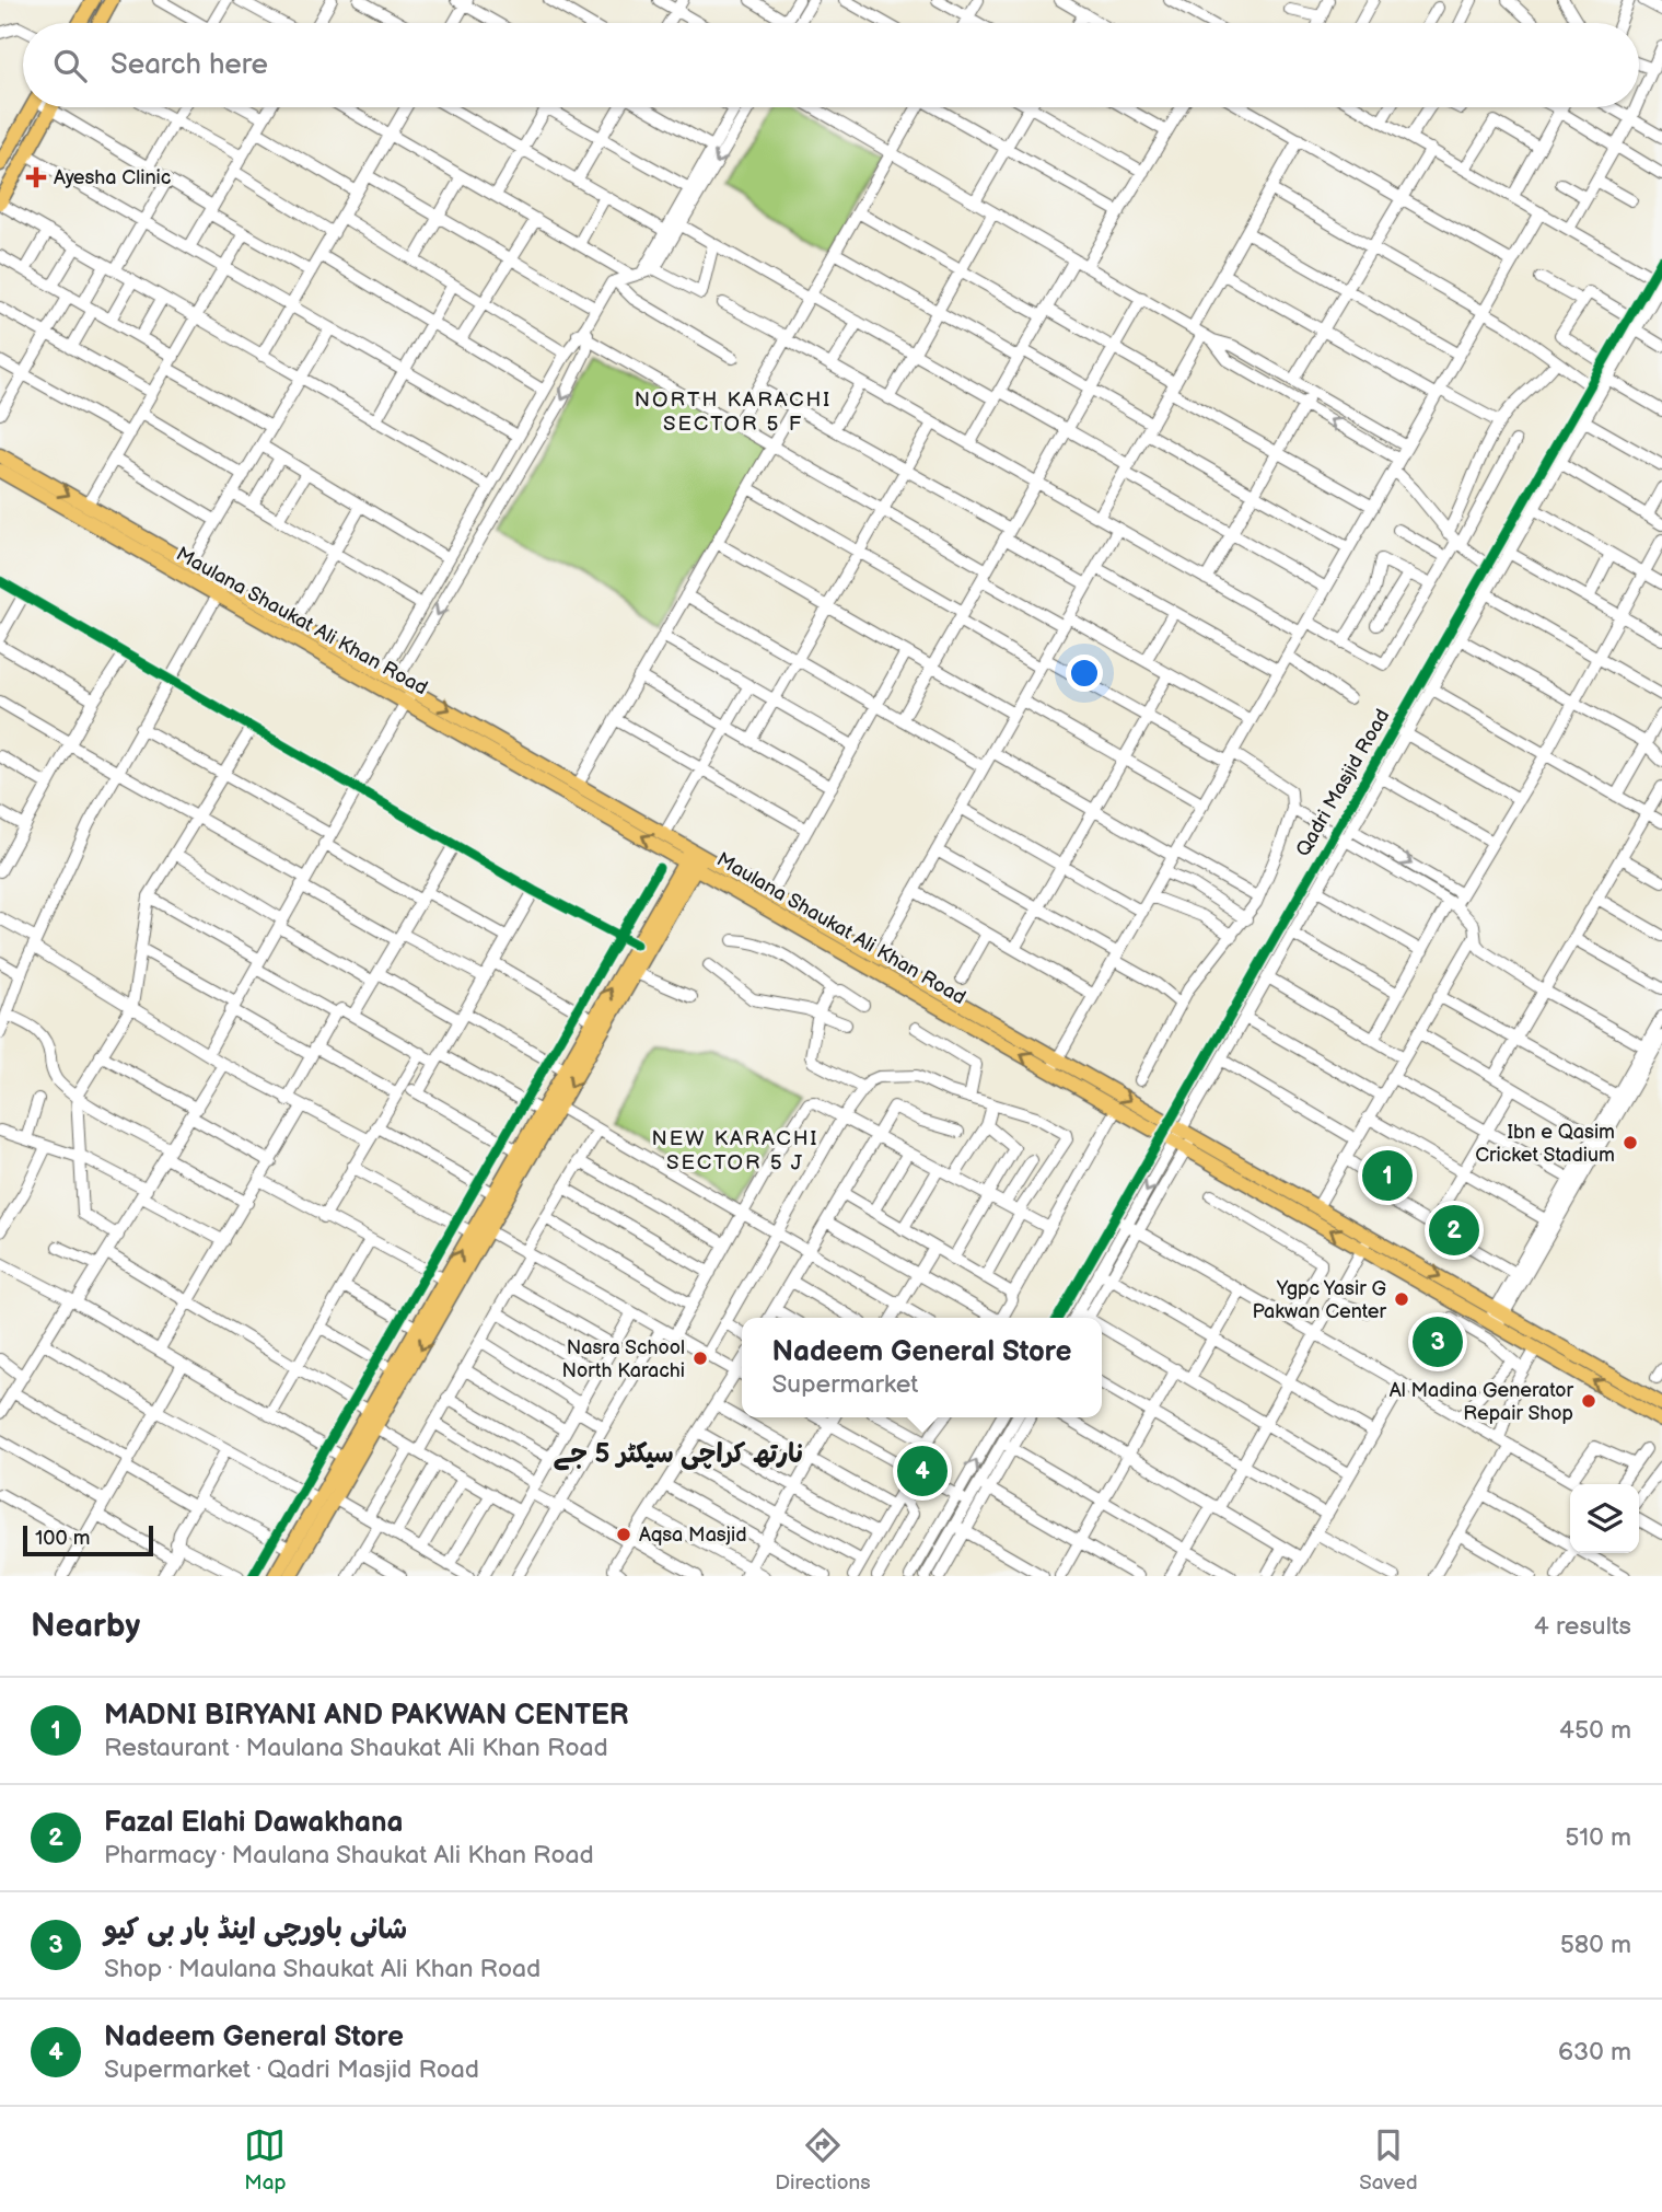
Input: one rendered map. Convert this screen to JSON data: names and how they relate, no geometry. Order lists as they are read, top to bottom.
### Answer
{
  "streets": {
    "main road": ["Maulana Shaukat Ali Khan Road"],
    "street": ["Qadri Masjid Road"]
  },
  "crossings": [
    ["Maulana Shaukat Ali Khan Road", "Qadri Masjid Road"]
  ],
  "districts": ["NORTH KARACHI SECTOR 5 F", "NEW KARACHI SECTOR 5 J", "نارتھ کراچی سیکٹر 5 جے"],
  "places": {
    "health": ["Ayesha Clinic"],
    "other": [
      "Ibn e Qasim Cricket Stadium",
      "Ygpc Yasir G Pakwan Center",
      "Nasra School North Karachi",
      "Al Madina Generator Repair Shop",
      "Aqsa Masjid"
    ]
  },
  "scale_bar": "100 m",
  "page": {
    "search": "Search here",
    "pins": [
      "1",
      "2",
      "3",
      "4"
    ],
    "popup": ["Nadeem General Store", "Supermarket"],
    "scale": "100 m",
    "heading": ["Nearby", "4 results"],
    "list": [
      {
        "mark": "1",
        "name": "MADNI BIRYANI AND PAKWAN CENTER",
        "note": "Restaurant · Maulana Shaukat Ali Khan Road",
        "value": "450 m"
      },
      {
        "mark": "2",
        "name": "Fazal Elahi Dawakhana",
        "note": "Pharmacy · Maulana Shaukat Ali Khan Road",
        "value": "510 m"
      },
      {
        "mark": "3",
        "name": "شانی باورچی اینڈ بار بی کیو",
        "note": "Shop · Maulana Shaukat Ali Khan Road",
        "value": "580 m"
      },
      {
        "mark": "4",
        "name": "Nadeem General Store",
        "note": "Supermarket · Qadri Masjid Road",
        "value": "630 m"
      }
    ],
    "nav": ["Map", "Directions", "Saved"]
  }
}
